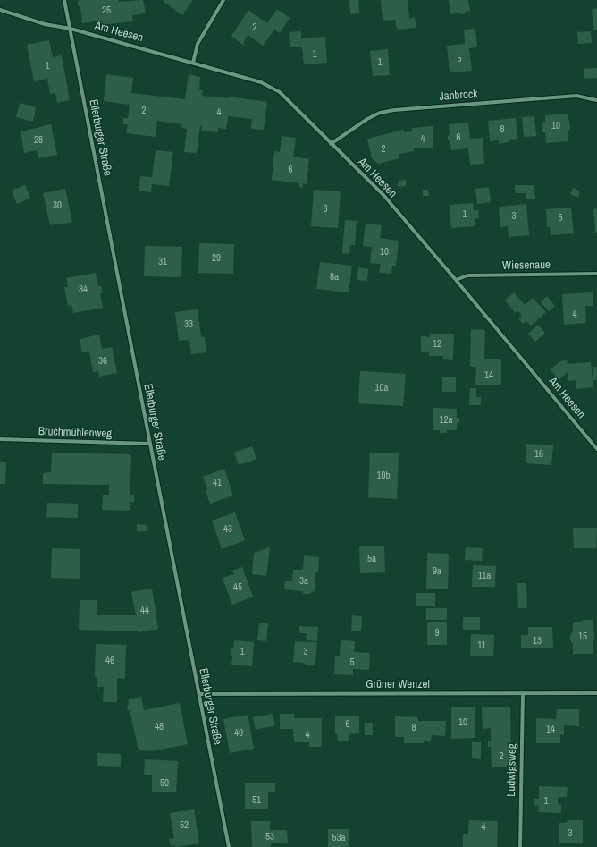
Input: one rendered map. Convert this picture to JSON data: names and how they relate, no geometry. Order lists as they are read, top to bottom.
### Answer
{
  "streets": {
    "street": [
      "Am Heesen",
      "Janbrock",
      "Ellerburger Straße",
      "Wiesenaue",
      "Bruchmühlenweg",
      "Grüner Wenzel",
      "Ludwigsweg"
    ]
  },
  "crossings": [
    ["Am Heesen", "Janbrock"],
    ["Am Heesen", "Ellerburger Straße"],
    ["Am Heesen", "Wiesenaue"],
    ["Ellerburger Straße", "Bruchmühlenweg"],
    ["Ellerburger Straße", "Grüner Wenzel"],
    ["Grüner Wenzel", "Ludwigsweg"]
  ],
  "house_numbers": [
    "25",
    "2",
    "1",
    "5",
    "1",
    "1",
    "2",
    "4",
    "10",
    "8",
    "6",
    "4",
    "28",
    "2",
    "6",
    "30",
    "8",
    "1",
    "3",
    "5",
    "10",
    "29",
    "31",
    "8a",
    "34",
    "4",
    "33",
    "12",
    "36",
    "14",
    "10a",
    "12a",
    "16",
    "10b",
    "41",
    "43",
    "5a",
    "9a",
    "11a",
    "3a",
    "45",
    "44",
    "9",
    "15",
    "13",
    "11",
    "1",
    "3",
    "46",
    "5",
    "10",
    "6",
    "48",
    "8",
    "14",
    "49",
    "4",
    "2",
    "50",
    "51",
    "1",
    "52",
    "4",
    "3",
    "53",
    "53a"
  ]
}
